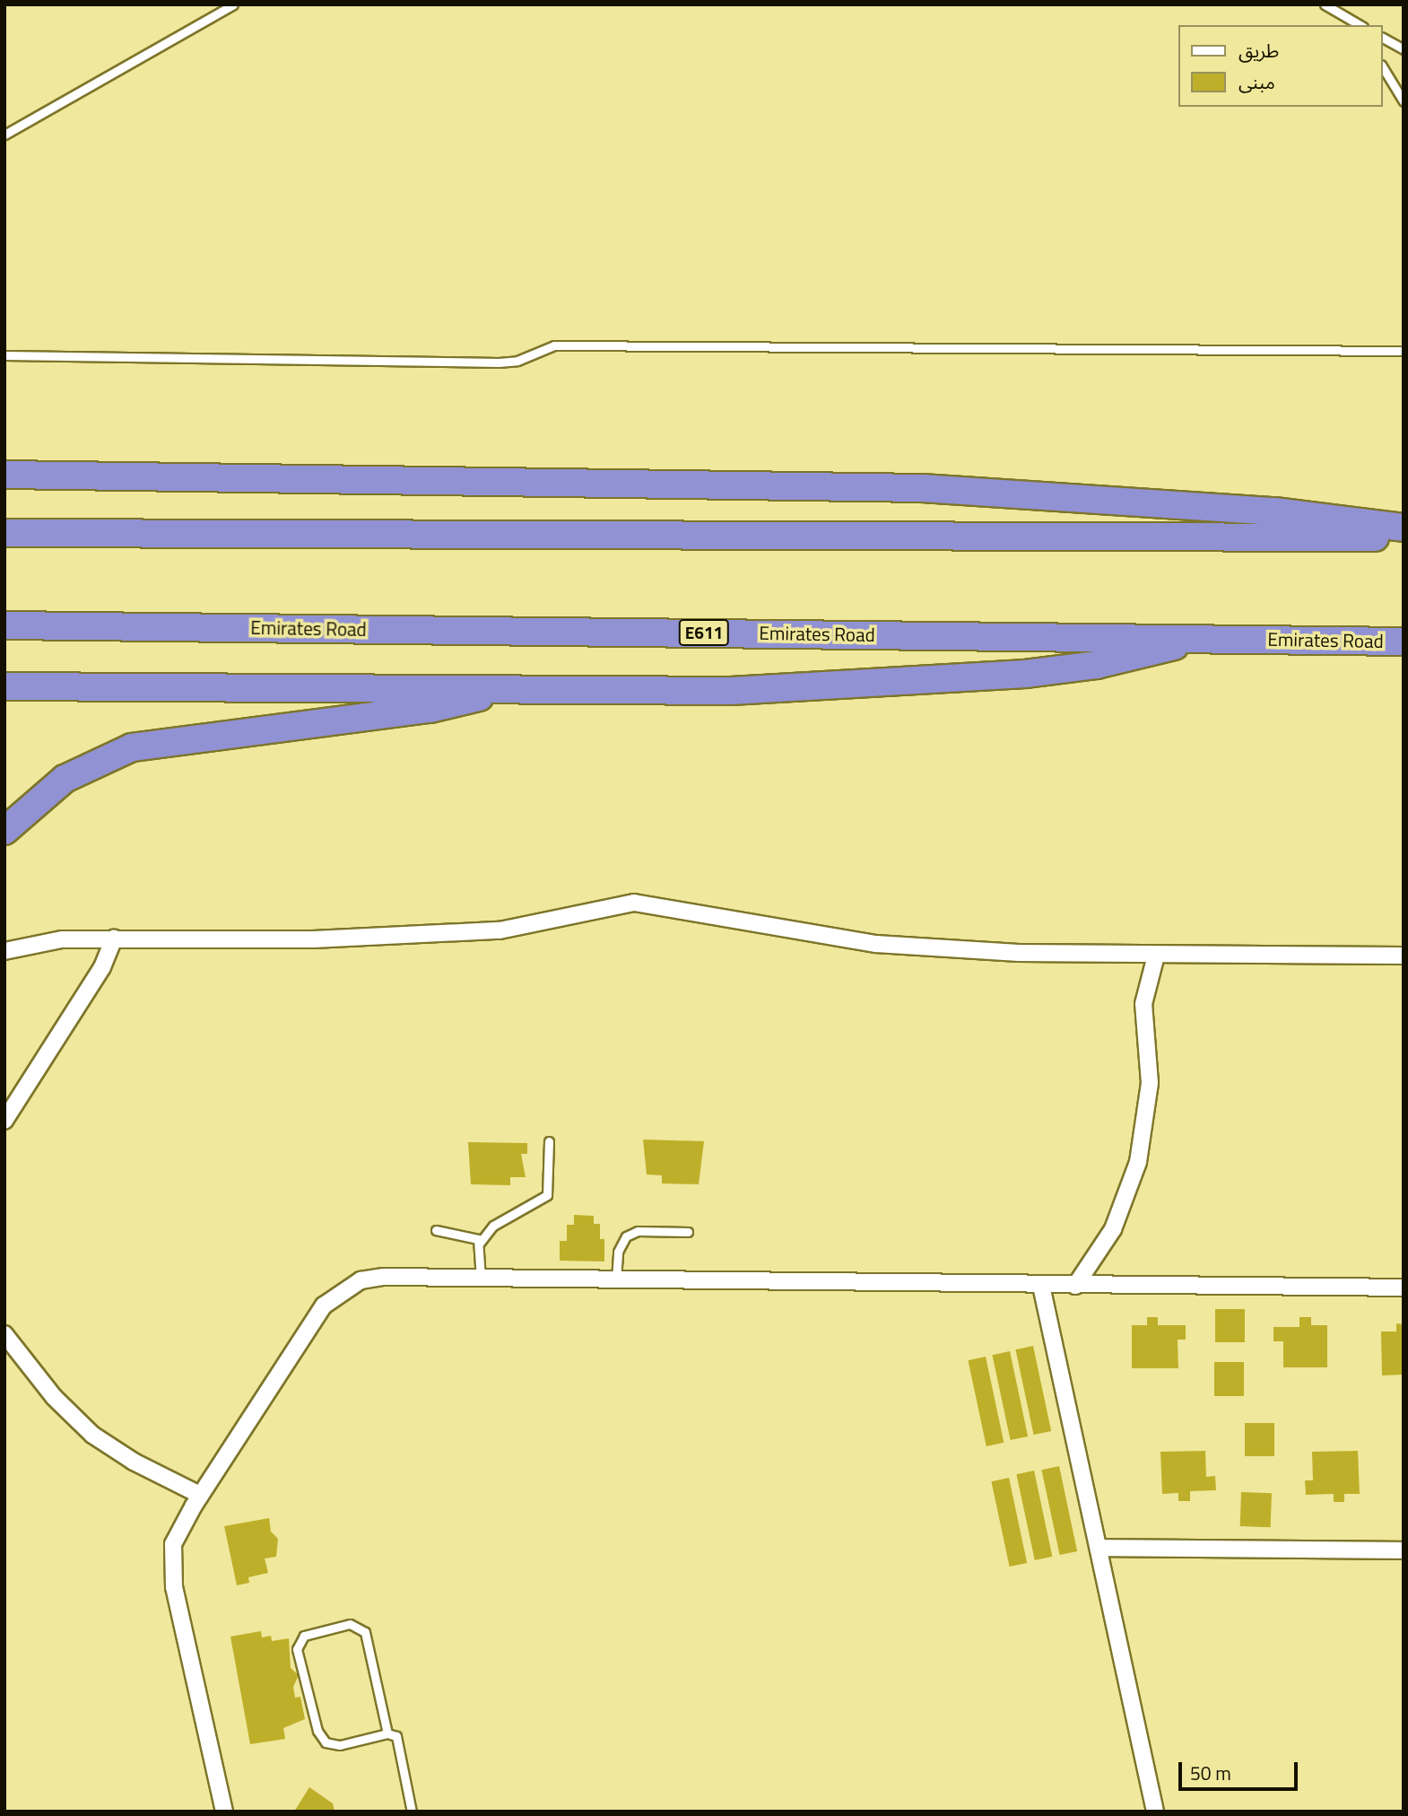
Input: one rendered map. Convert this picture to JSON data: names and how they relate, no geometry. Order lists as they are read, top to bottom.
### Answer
{
  "streets": {
    "highway": ["Emirates Road", "E611"]
  },
  "legend": ["طريق", "مبنى"],
  "scale_bar": "50 m"
}
